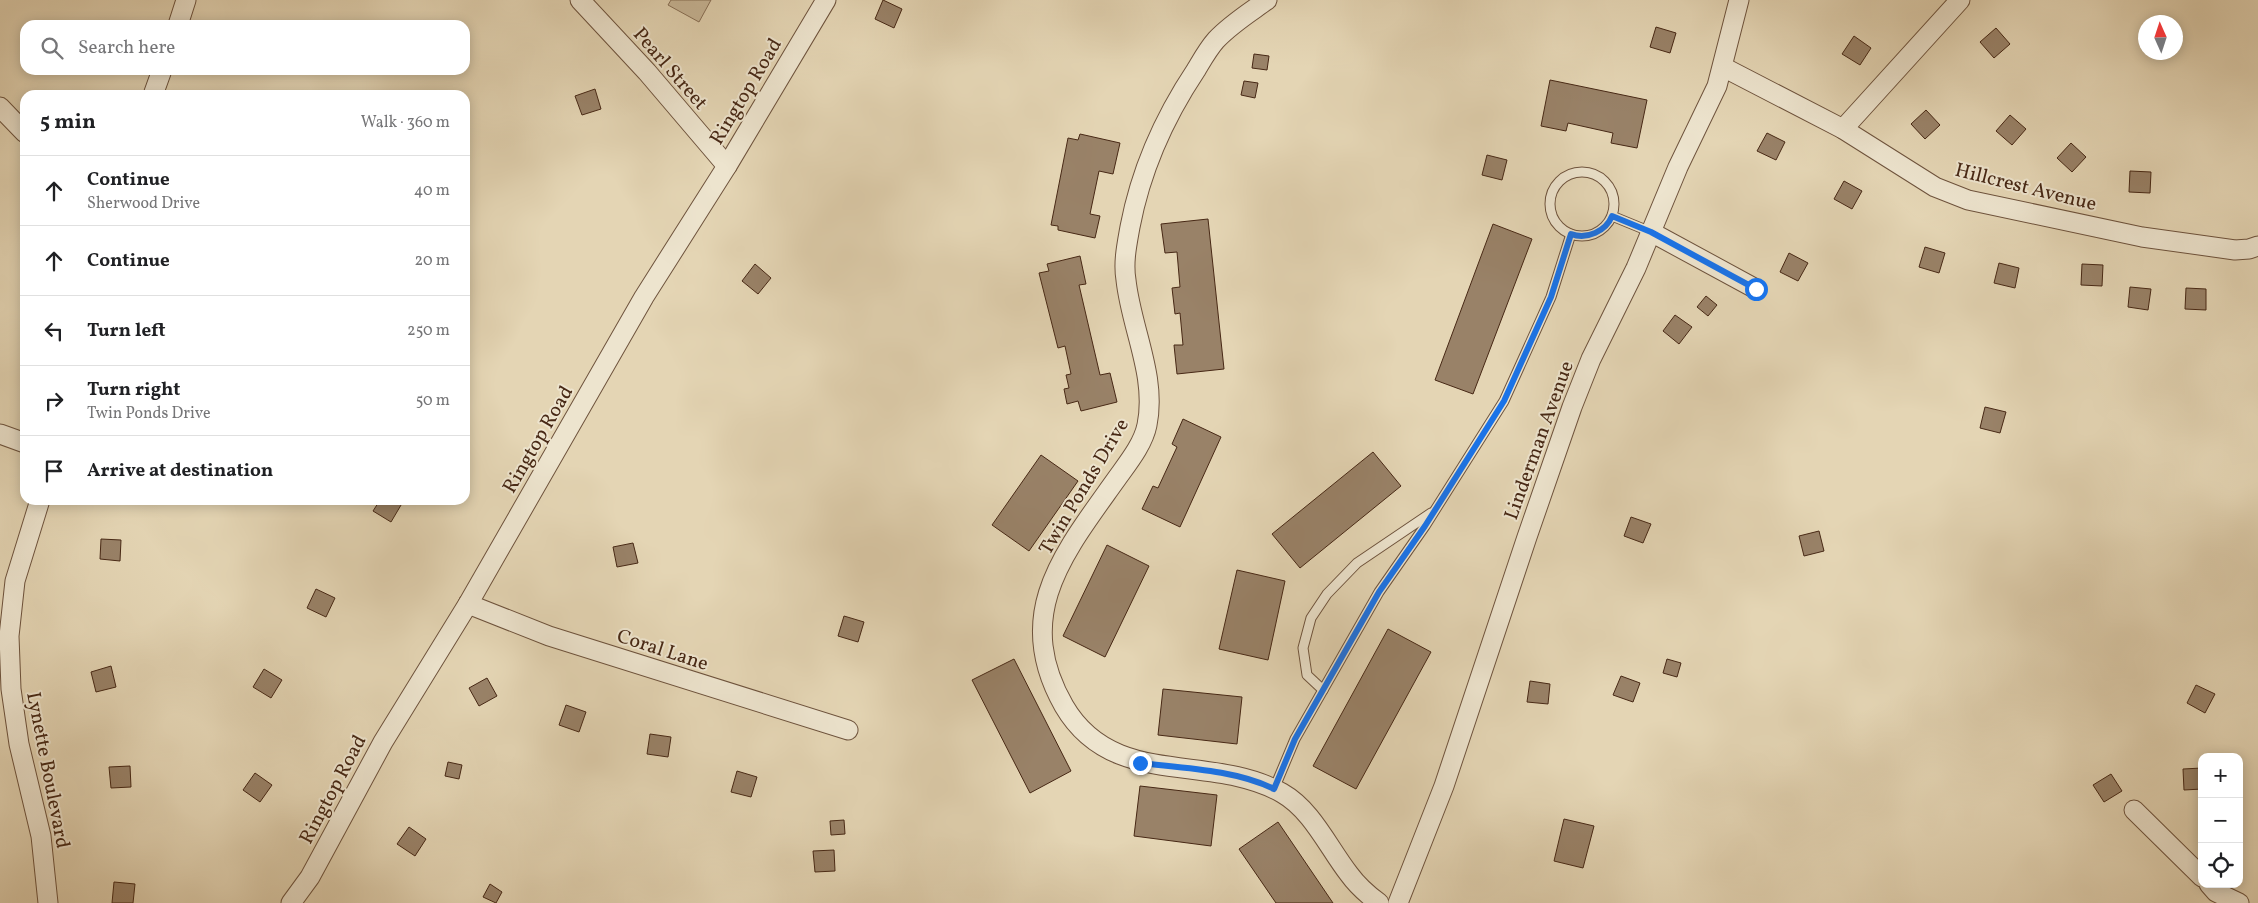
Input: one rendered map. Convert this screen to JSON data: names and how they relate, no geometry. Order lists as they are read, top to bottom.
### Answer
{
  "streets": {
    "street": [
      "Pearl Street",
      "Ringtop Road",
      "Hillcrest Avenue",
      "Linderman Avenue",
      "Twin Ponds Drive",
      "Coral Lane",
      "Lynette Boulevard"
    ]
  },
  "crossings": [
    ["Pearl Street", "Ringtop Road"],
    ["Ringtop Road", "Coral Lane"],
    ["Hillcrest Avenue", "Linderman Avenue"]
  ],
  "north": "top",
  "page": {
    "search": "Search here",
    "heading": ["5 min", "Walk · 360 m"],
    "list": [
      ["Continue", "Sherwood Drive", "40 m"],
      ["Continue", "20 m"],
      ["Turn left", "250 m"],
      ["Turn right", "Twin Ponds Drive", "50 m"],
      "Arrive at destination"
    ],
    "map_buttons": ["+", "−"]
  }
}
